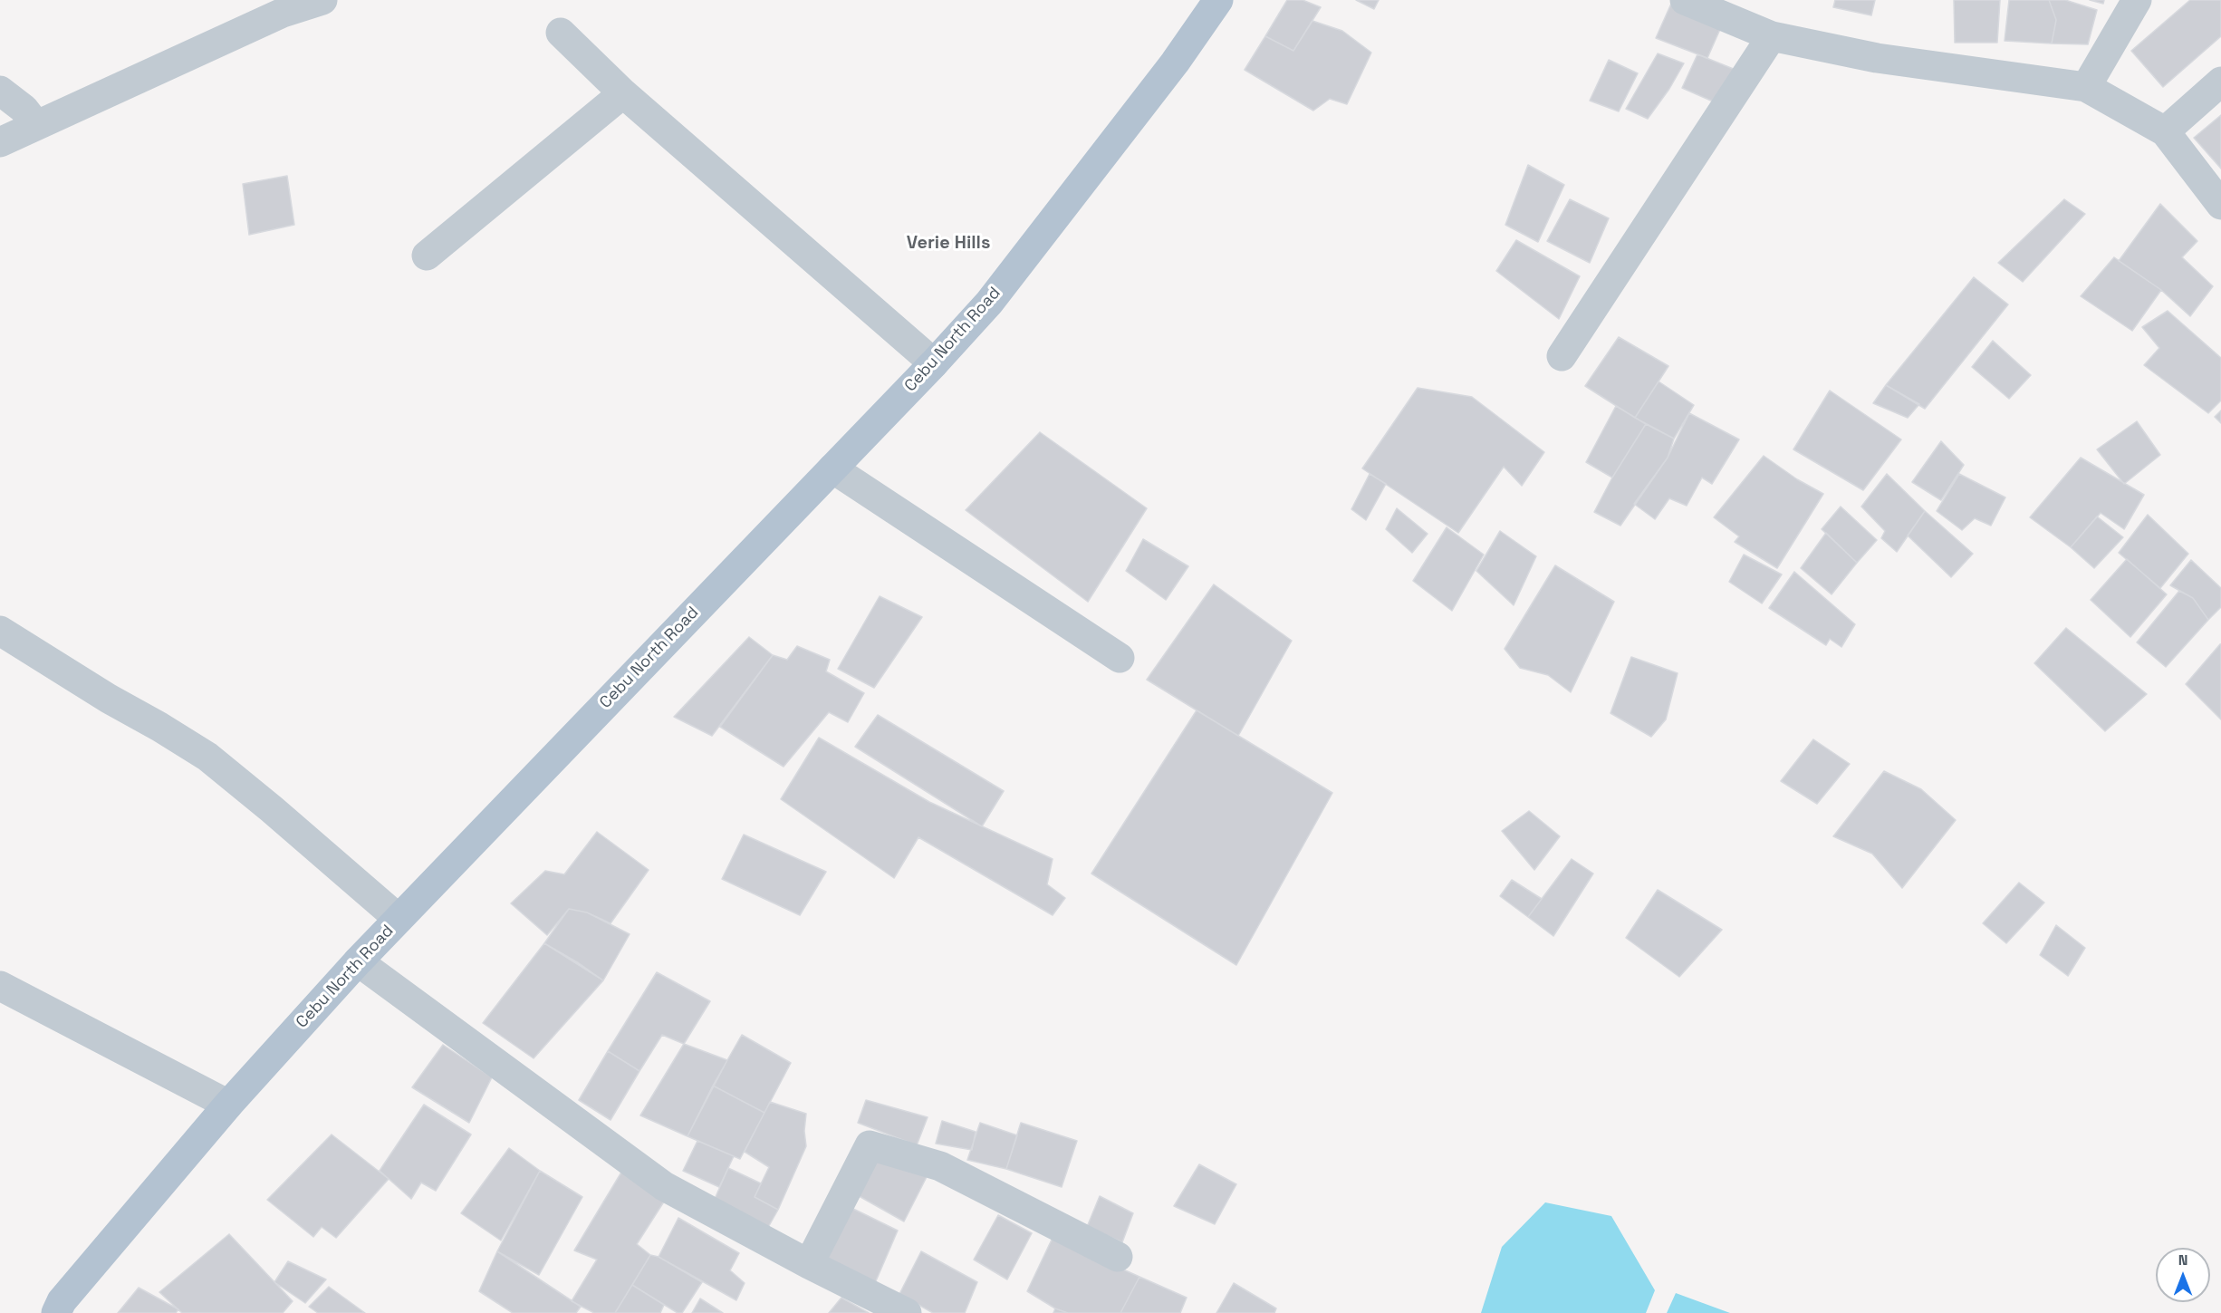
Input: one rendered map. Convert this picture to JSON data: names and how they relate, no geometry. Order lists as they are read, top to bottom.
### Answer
{
  "streets": {
    "main road": ["Cebu North Road"]
  },
  "districts": ["Verie Hills"],
  "north": "top"
}
